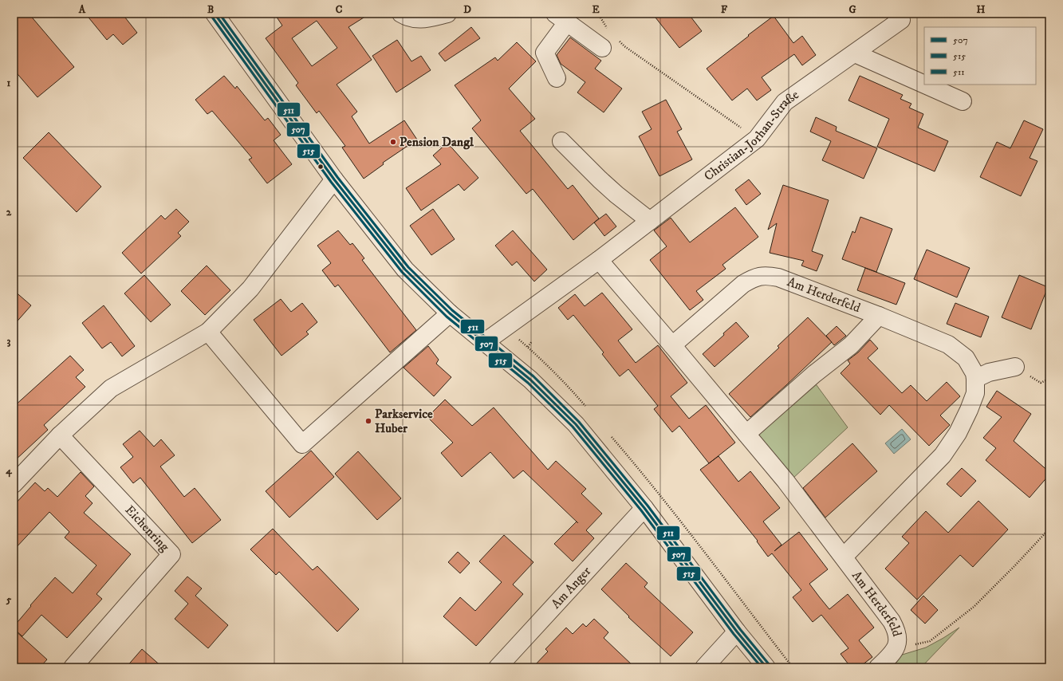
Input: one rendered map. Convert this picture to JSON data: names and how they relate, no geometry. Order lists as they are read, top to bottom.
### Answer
{
  "streets": {
    "street": [
      "Christian-Jorhan-Straße",
      "Am Herderfeld",
      "Eichenring",
      "Am Anger"
    ]
  },
  "crossings": [
    ["Christian-Jorhan-Straße", "Am Herderfeld"]
  ],
  "places": ["Pension Dangl", "Parkservice Huber"],
  "lines": ["transit line 507", "transit line 511", "transit line 515"],
  "legend": ["507", "515", "511"],
  "grid": {
    "columns": [
      "A",
      "B",
      "C",
      "D",
      "E",
      "F",
      "G",
      "H"
    ],
    "rows": [
      "1",
      "2",
      "3",
      "4",
      "5"
    ]
  }
}
